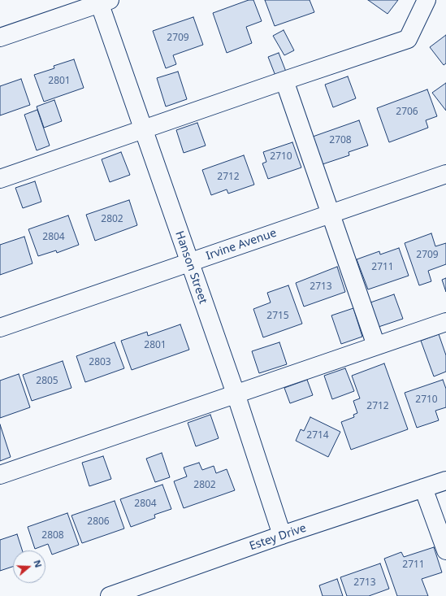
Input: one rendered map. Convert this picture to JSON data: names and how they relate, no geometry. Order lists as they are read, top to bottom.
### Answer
{
  "streets": {
    "street": ["Irvine Avenue", "Hanson Street", "Estey Drive"]
  },
  "crossings": [
    ["Irvine Avenue", "Hanson Street"],
    ["Hanson Street", "Estey Drive"]
  ],
  "house_numbers": [
    "2709",
    "2801",
    "2706",
    "2708",
    "2710",
    "2712",
    "2802",
    "2804",
    "2709",
    "2711",
    "2713",
    "2715",
    "2801",
    "2803",
    "2805",
    "2710",
    "2712",
    "2714",
    "2802",
    "2804",
    "2806",
    "2808",
    "2711",
    "2713"
  ],
  "north": "right"
}
